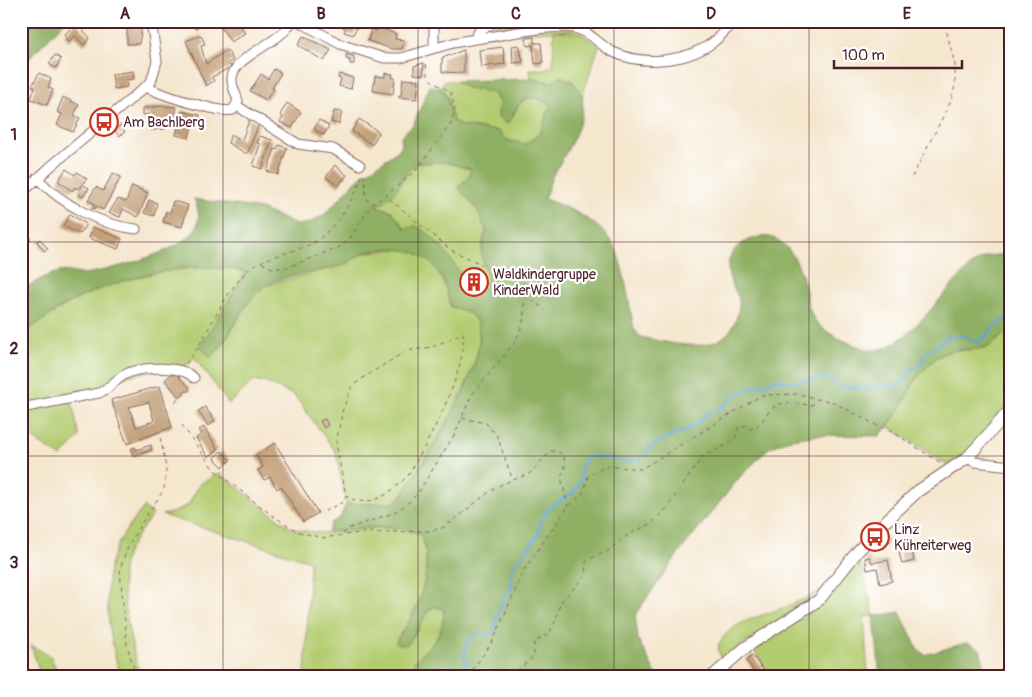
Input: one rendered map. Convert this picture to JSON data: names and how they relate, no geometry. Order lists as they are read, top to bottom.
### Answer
{
  "places": {
    "bus stop": ["Am Bachlberg", "Linz Kühreiterweg"],
    "building": ["Waldkindergruppe KinderWald"]
  },
  "scale_bar": "100 m",
  "grid": {
    "columns": [
      "A",
      "B",
      "C",
      "D",
      "E"
    ],
    "rows": ["1", "2", "3"]
  }
}
